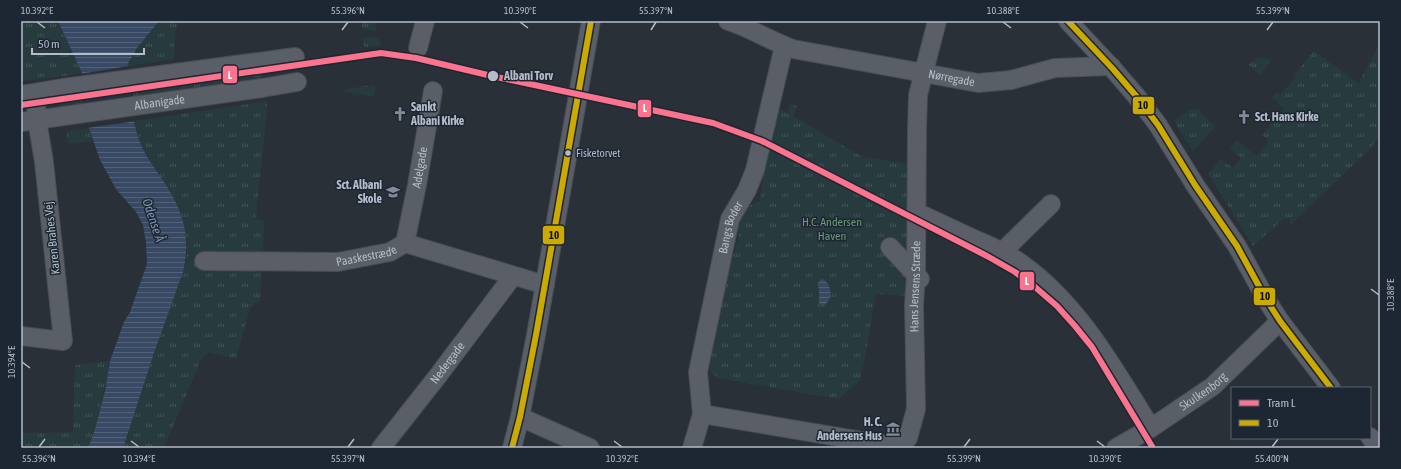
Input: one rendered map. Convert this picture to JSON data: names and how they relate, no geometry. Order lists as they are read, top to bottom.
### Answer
{
  "streets": {
    "street": [
      "Nørregade",
      "Albanigade",
      "Adelgade",
      "Bangs Boder",
      "Karen Brahes Vej",
      "Paaskestræde",
      "Hans Jensens Stræde",
      "Nedergade",
      "Skulkenborg"
    ]
  },
  "crossings": [
    ["Nørregade", "Bangs Boder"],
    ["Nørregade", "Hans Jensens Stræde"],
    ["Albanigade", "Karen Brahes Vej"],
    ["Adelgade", "Paaskestræde"],
    ["Paaskestræde", "Nedergade"]
  ],
  "water": ["Odense Å"],
  "parks": ["H.C. Andersen Haven"],
  "places": {
    "other": ["Albani Torv", "Fisketorvet"],
    "church": ["Sankt Albani Kirke", "Sct. Hans Kirke"],
    "school or university": ["Sct. Albani Skole"],
    "museum": ["H. C. Andersens Hus"]
  },
  "lines": ["transit line 10", "tram line L"],
  "legend": ["Tram L", "10"],
  "scale_bar": "50 m",
  "coordinates": [
    "10.392°E",
    "55.396°N",
    "10.390°E",
    "55.397°N",
    "10.388°E",
    "55.399°N",
    "10.394°E",
    "55.400°N"
  ]
}
